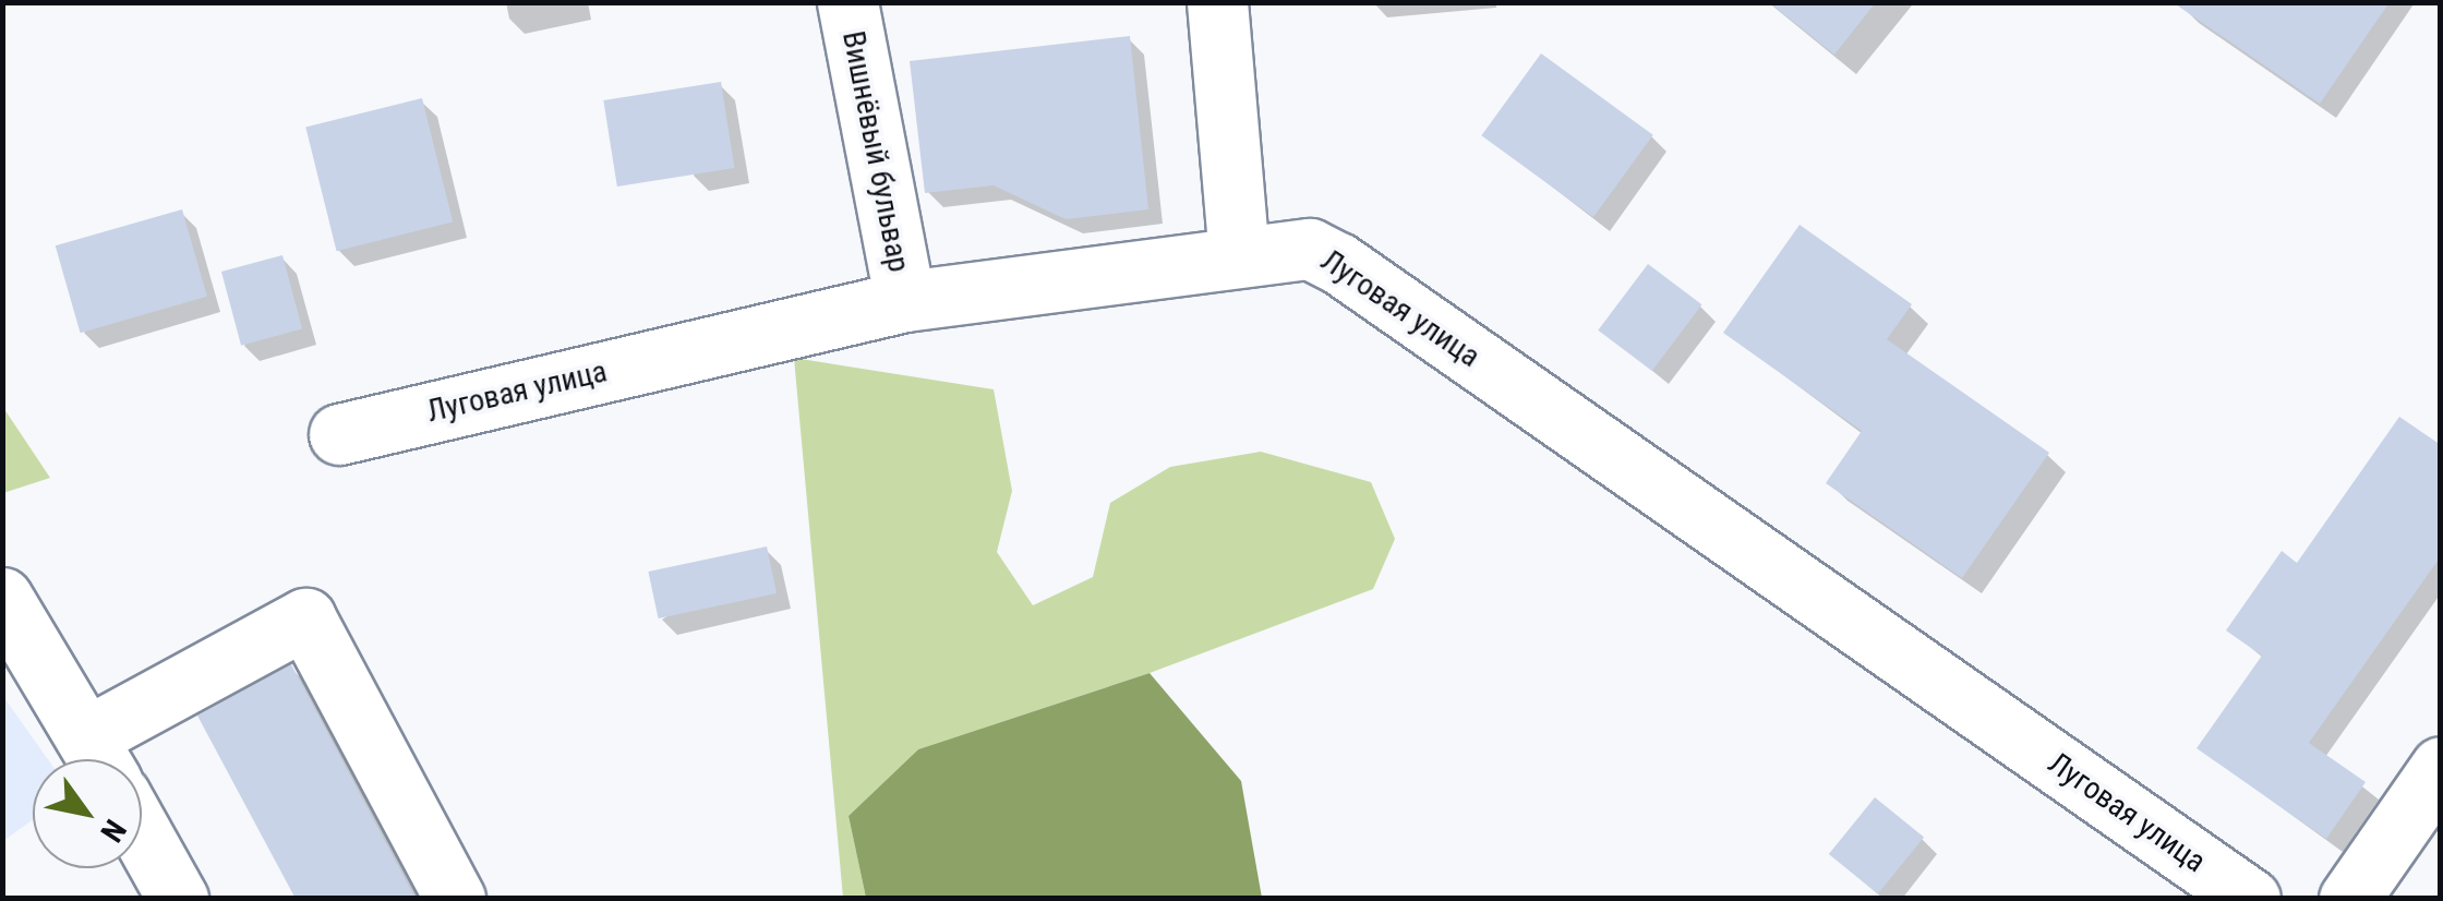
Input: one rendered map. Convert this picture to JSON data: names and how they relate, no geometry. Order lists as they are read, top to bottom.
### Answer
{
  "streets": {
    "street": ["Вишнёвый бульвар", "Луговая улица"]
  },
  "crossings": [
    ["Вишнёвый бульвар", "Луговая улица"]
  ],
  "north": "bottom right"
}
